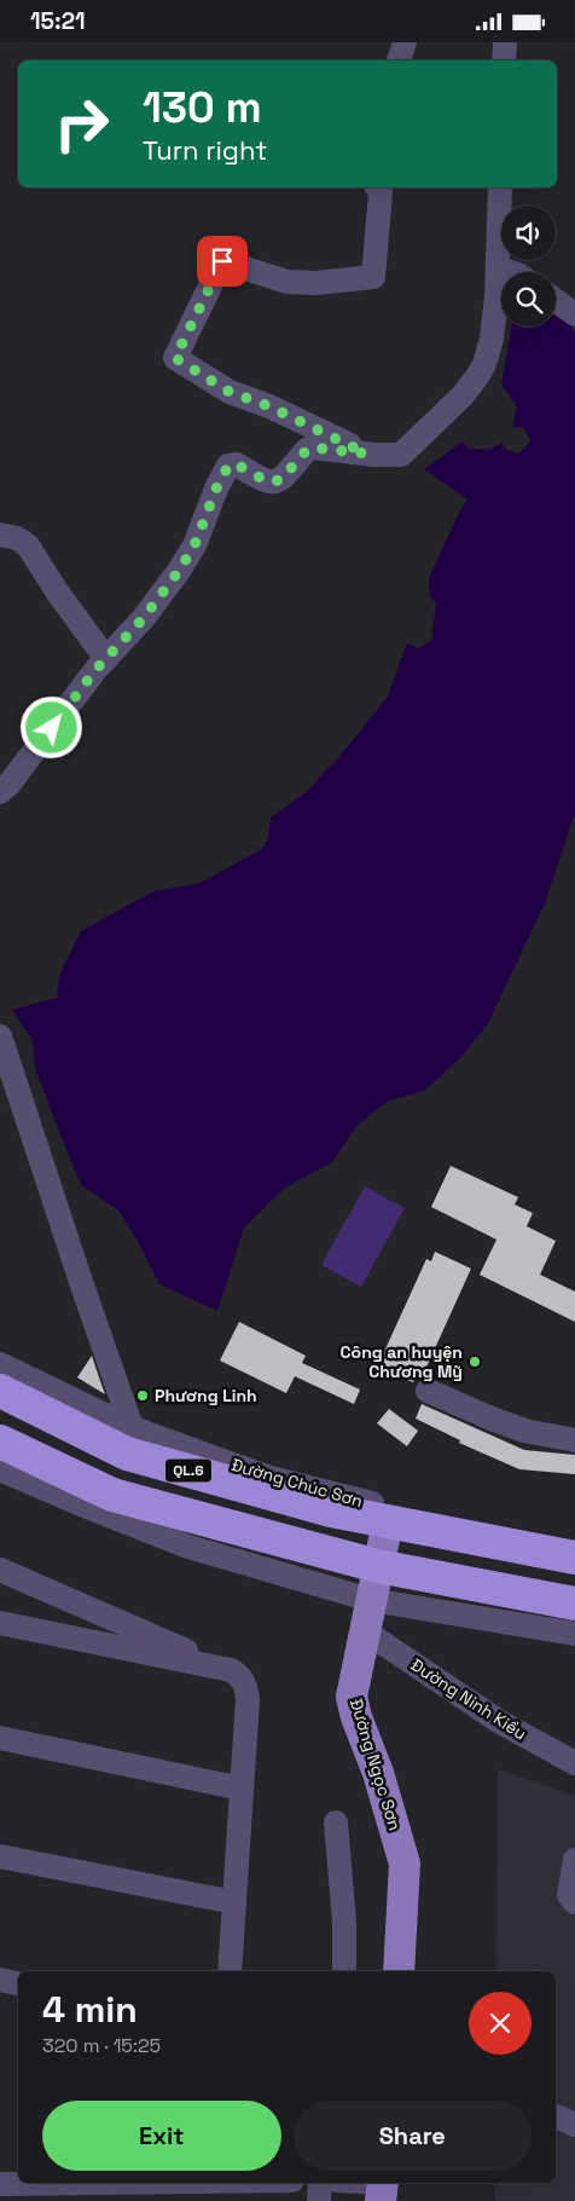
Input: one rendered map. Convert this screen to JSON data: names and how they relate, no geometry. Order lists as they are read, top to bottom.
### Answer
{
  "streets": {
    "highway": ["QL.6", "Đường Chúc Sơn"],
    "main road": ["Đường Ngọc Sơn"],
    "street": ["Đường Ninh Kiều"]
  },
  "crossings": [
    ["Đường Chúc Sơn", "Đường Ngọc Sơn"],
    ["Đường Ninh Kiều", "Đường Ngọc Sơn"]
  ],
  "places": ["Công an huyện Chương Mỹ", "Phương Linh"],
  "page": {
    "status": "15:21",
    "turn": ["130 m", "Turn right"],
    "heading": ["4 min", "320 m · 15:25"],
    "buttons": ["Exit", "Share"]
  }
}
